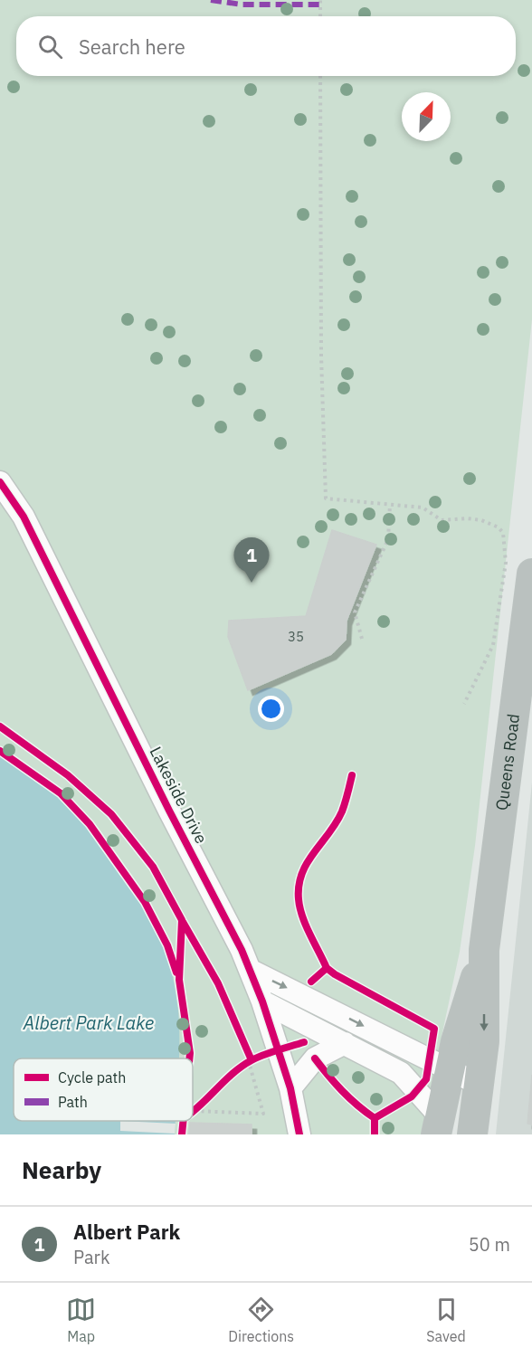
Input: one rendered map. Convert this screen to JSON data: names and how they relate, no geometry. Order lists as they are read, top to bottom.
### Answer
{
  "streets": {
    "highway": ["Queens Road"],
    "street": ["Lakeside Drive"]
  },
  "water": ["Albert Park Lake"],
  "house_numbers": ["35"],
  "legend": ["Cycle path", "Path"],
  "north": "top right",
  "page": {
    "search": "Search here",
    "pins": "1",
    "heading": "Nearby",
    "list": [
      {
        "mark": "1",
        "name": "Albert Park",
        "note": "Park",
        "value": "50 m"
      }
    ],
    "nav": ["Map", "Directions", "Saved"]
  }
}
